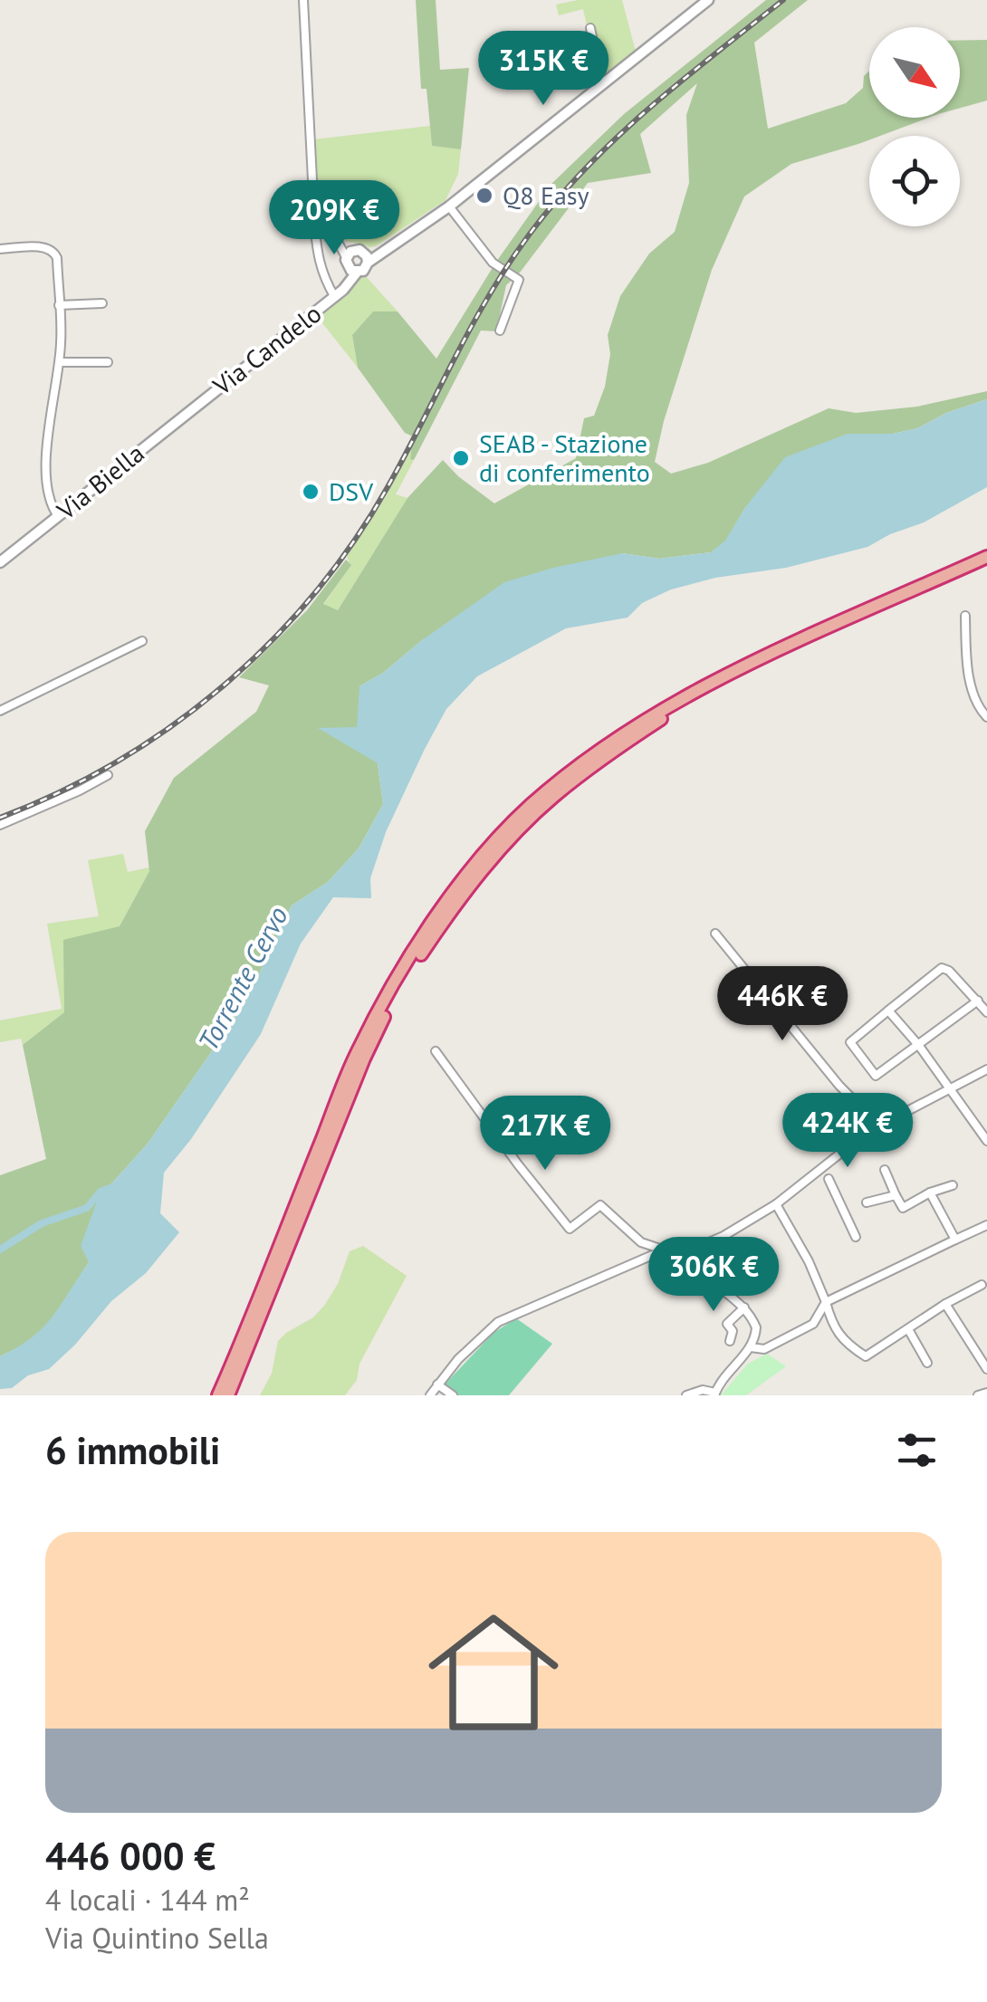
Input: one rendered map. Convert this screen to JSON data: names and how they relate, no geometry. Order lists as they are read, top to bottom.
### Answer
{
  "streets": {
    "street": ["Via Candelo", "Via Biella"]
  },
  "crossings": [
    ["Via Candelo", "Via Biella"]
  ],
  "water": ["Torrente Cervo"],
  "places": ["Q8 Easy", "SEAB - Stazione di conferimento", "DSV"],
  "north": "bottom right",
  "page": {
    "price": [
      "315K €",
      "209K €",
      "446K €",
      "424K €",
      "217K €",
      "306K €"
    ],
    "heading": "6 immobili",
    "list": [
      {
        "name": "446 000 €",
        "note": "4 locali · 144 m² · Via Quintino Sella"
      }
    ]
  }
}
